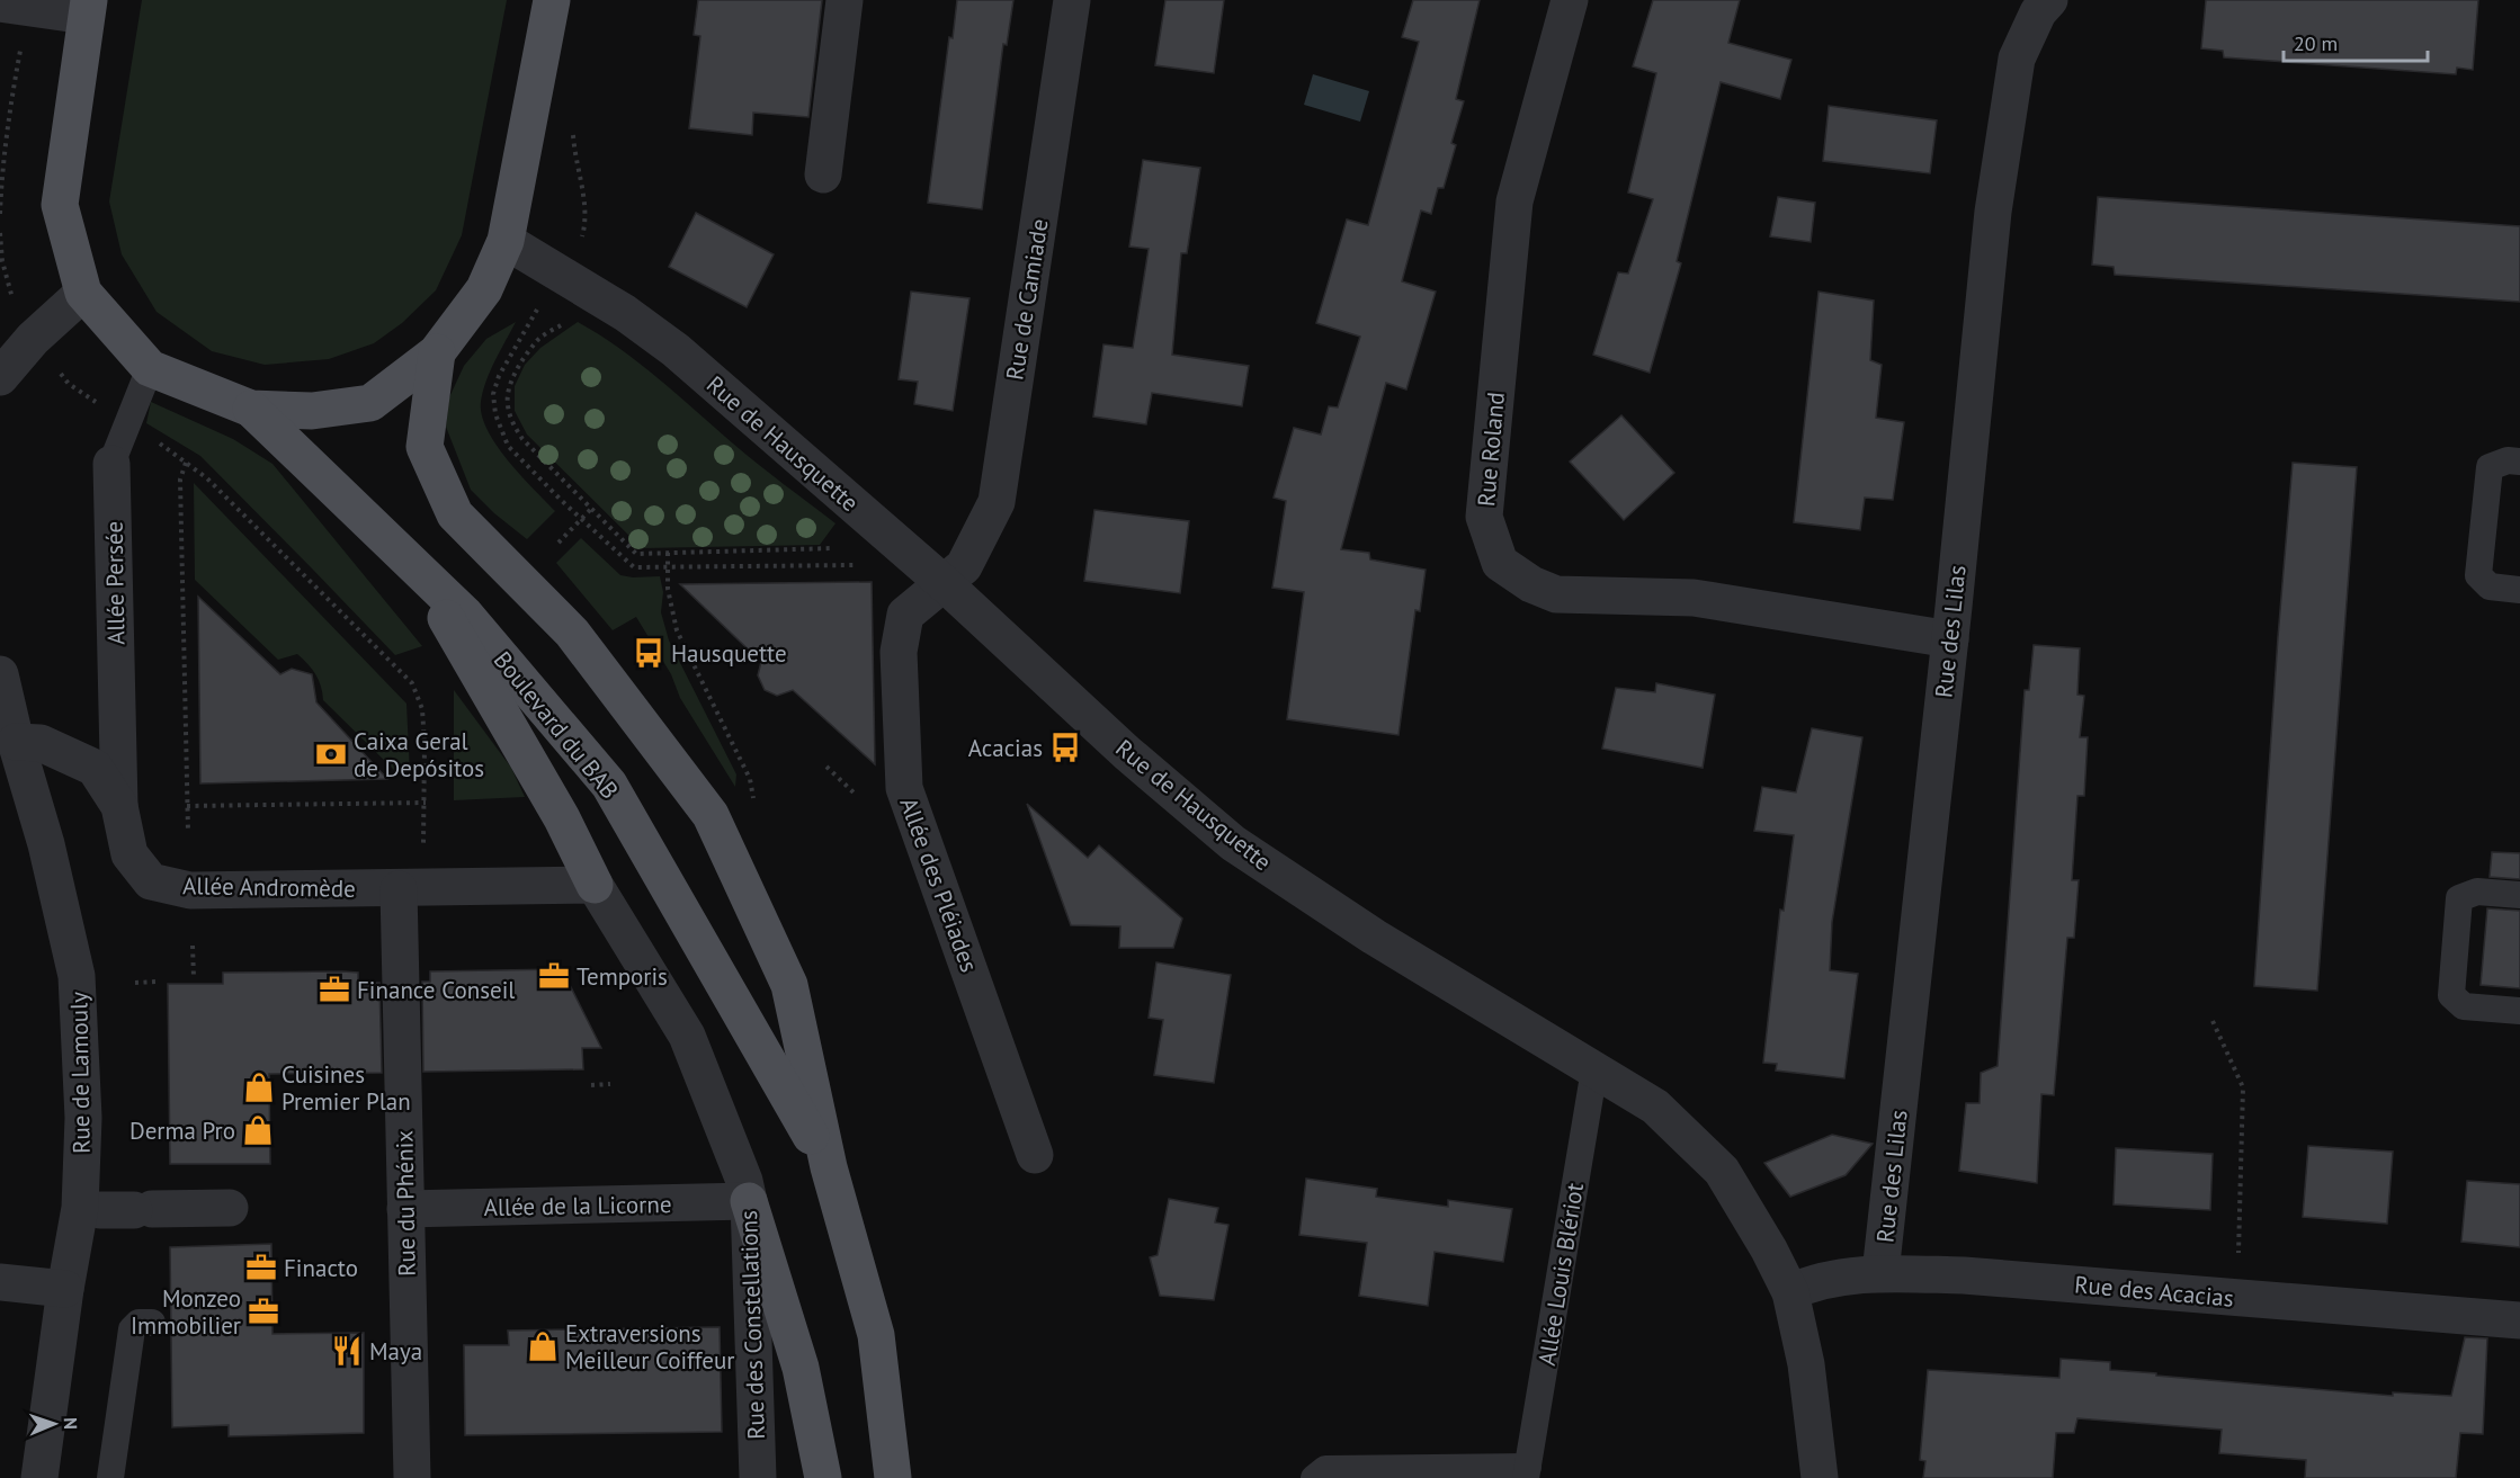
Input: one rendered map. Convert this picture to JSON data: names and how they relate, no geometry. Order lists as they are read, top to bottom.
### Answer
{
  "streets": {
    "main road": ["Boulevard du BAB"],
    "street": [
      "Rue de Camiade",
      "Rue de Hausquette",
      "Rue Roland",
      "Allée Persée",
      "Rue des Lilas",
      "Allée des Pléiades",
      "Allée Andromède",
      "Rue de Lamouly",
      "Rue du Phénix",
      "Allée de la Licorne",
      "Rue des Acacias",
      "Rue des Constellations"
    ],
    "lane": ["Allée Louis Blériot"]
  },
  "crossings": [
    ["Rue de Camiade", "Rue de Hausquette"],
    ["Rue de Camiade", "Allée des Pléiades"],
    ["Rue de Hausquette", "Allée des Pléiades"],
    ["Rue de Hausquette", "Allée Louis Blériot"],
    ["Rue de Hausquette", "Rue des Acacias"],
    ["Rue Roland", "Rue des Lilas"],
    ["Allée Persée", "Allée Andromède"],
    ["Rue des Lilas", "Rue des Acacias"],
    ["Allée Andromède", "Rue de Lamouly"],
    ["Allée Andromède", "Rue du Phénix"],
    ["Allée Andromède", "Rue des Constellations"],
    ["Rue du Phénix", "Allée de la Licorne"],
    ["Allée de la Licorne", "Rue des Constellations"]
  ],
  "places": {
    "bus stop": ["Hausquette", "Acacias"],
    "bank": ["Caixa Geral de Depósitos"],
    "office": [
      "Temporis",
      "Finance Conseil",
      "Finacto",
      "Monzeo Immobilier"
    ],
    "shop": ["Cuisines Premier Plan", "Derma Pro", "Extraversions Meilleur Coiffeur"],
    "restaurant": ["Maya"]
  },
  "scale_bar": "20 m",
  "north": "right"
}
